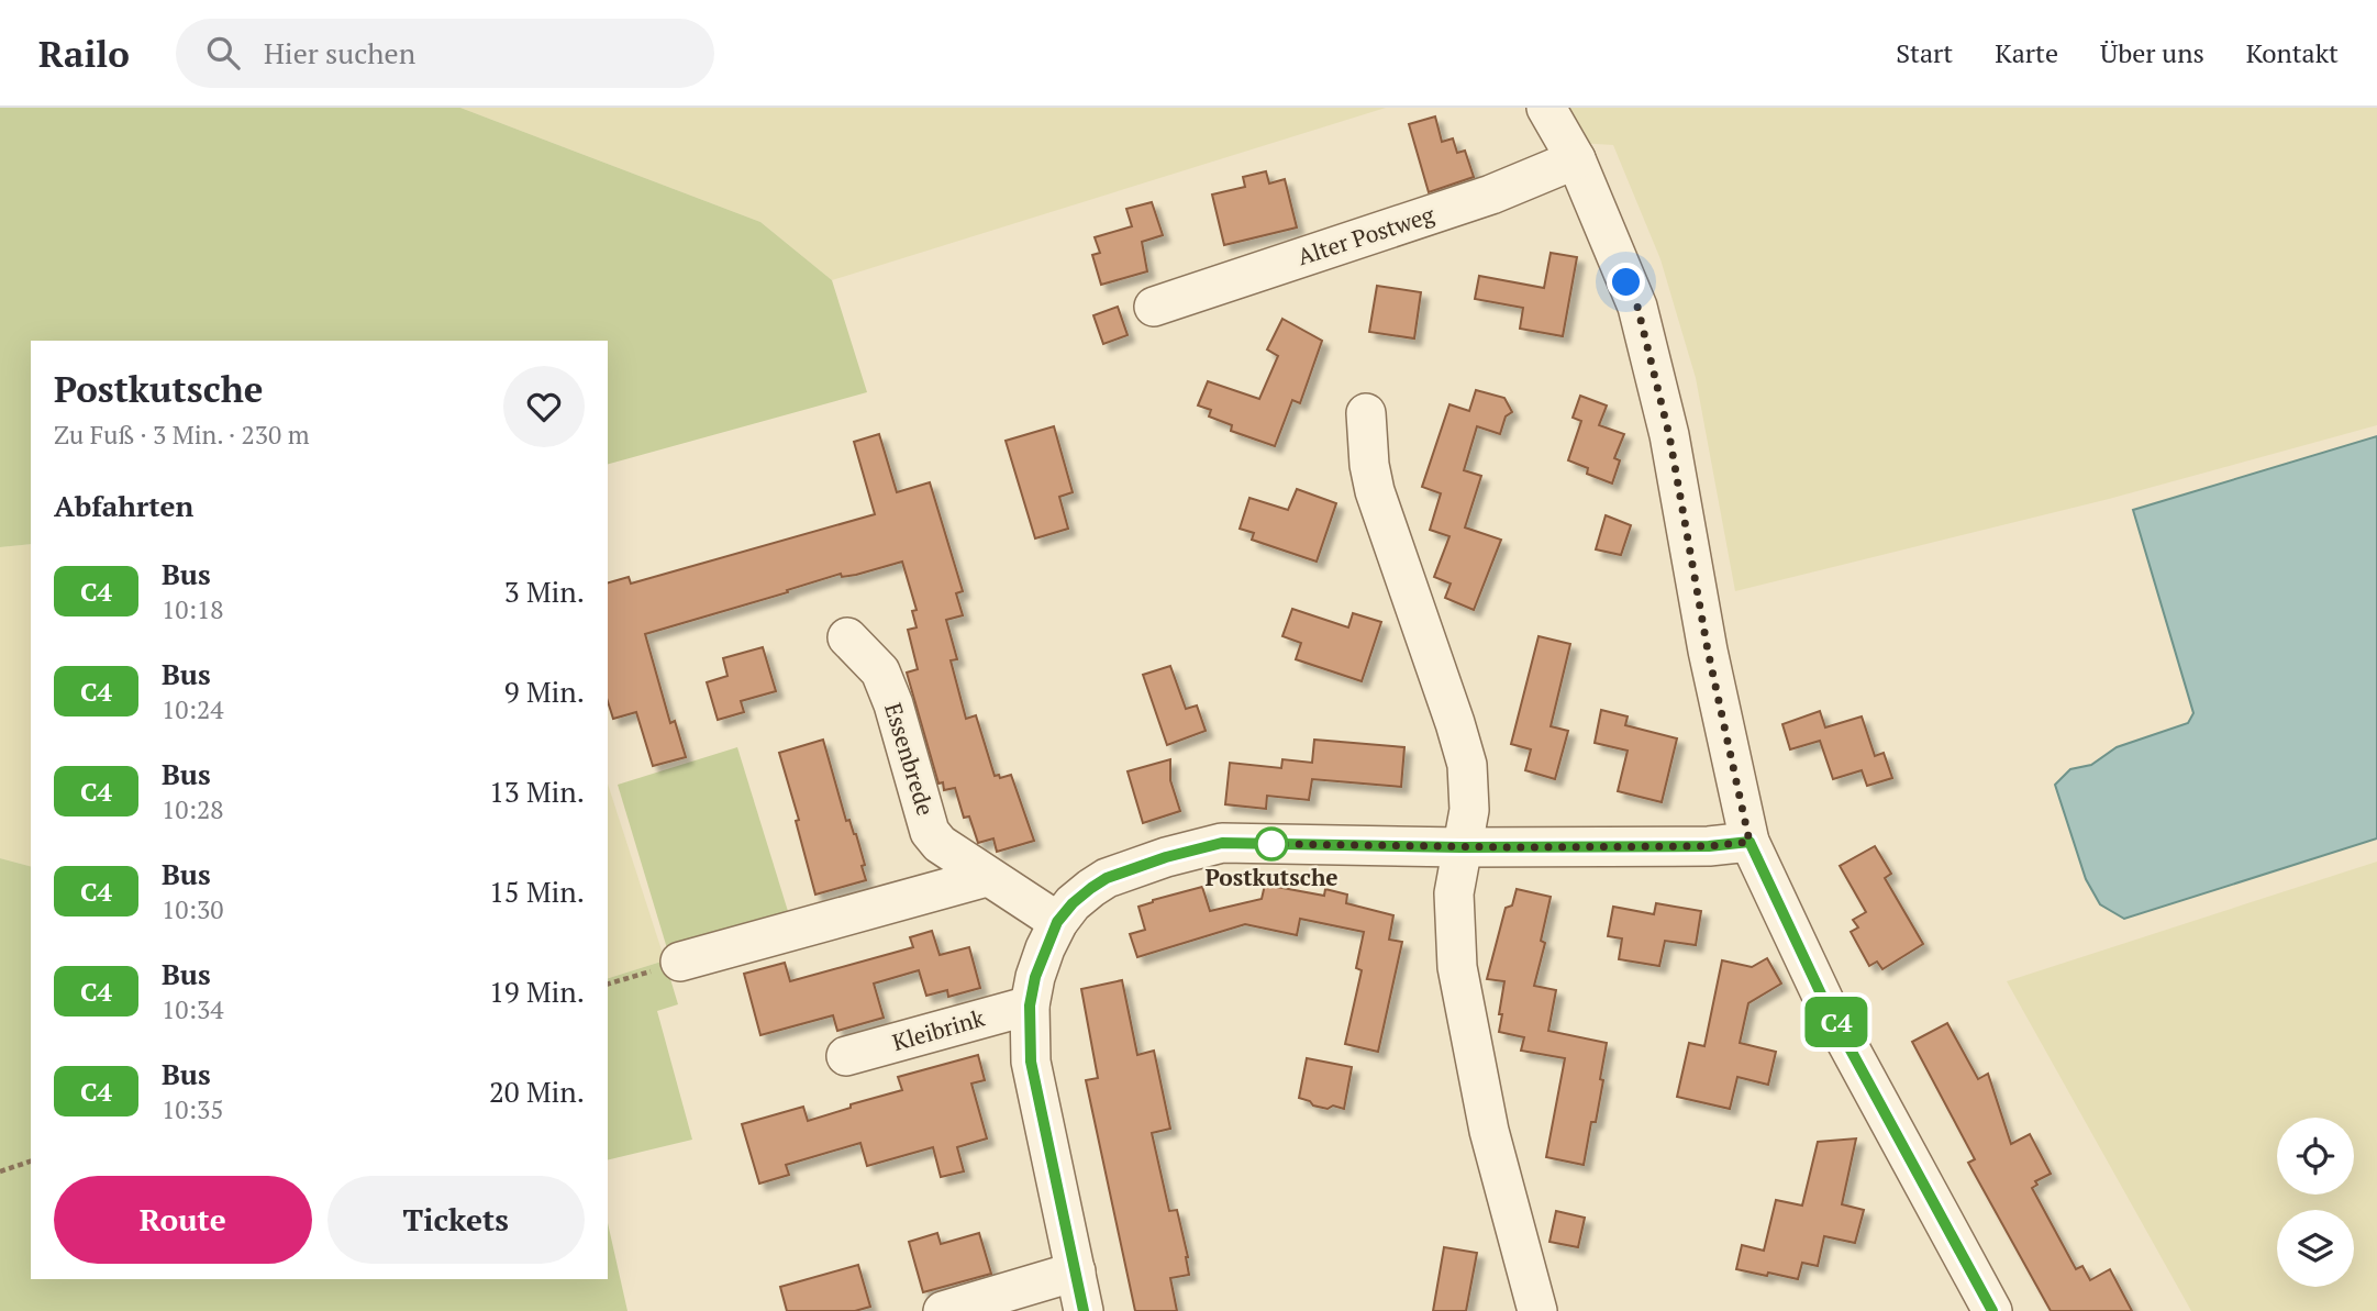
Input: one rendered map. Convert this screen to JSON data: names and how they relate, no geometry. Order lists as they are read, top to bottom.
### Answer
{
  "streets": {
    "street": ["Alter Postweg", "Essenbrede", "Kleibrink"]
  },
  "places": ["Postkutsche"],
  "lines": ["bus line C4"],
  "page": {
    "header": "Railo",
    "search": "Hier suchen",
    "nav": [
      "Start",
      "Karte",
      "Über uns",
      "Kontakt"
    ],
    "on_map": "C4",
    "heading": [
      ["Postkutsche", "Zu Fuß · 3 Min. · 230 m"],
      "Abfahrten"
    ],
    "list": [
      {
        "mark": "C4",
        "name": "Bus",
        "note": "10:18",
        "value": "3 Min."
      },
      {
        "mark": "C4",
        "name": "Bus",
        "note": "10:24",
        "value": "9 Min."
      },
      {
        "mark": "C4",
        "name": "Bus",
        "note": "10:28",
        "value": "13 Min."
      },
      {
        "mark": "C4",
        "name": "Bus",
        "note": "10:30",
        "value": "15 Min."
      },
      {
        "mark": "C4",
        "name": "Bus",
        "note": "10:34",
        "value": "19 Min."
      },
      {
        "mark": "C4",
        "name": "Bus",
        "note": "10:35",
        "value": "20 Min."
      }
    ],
    "buttons": ["Route", "Tickets"]
  }
}
